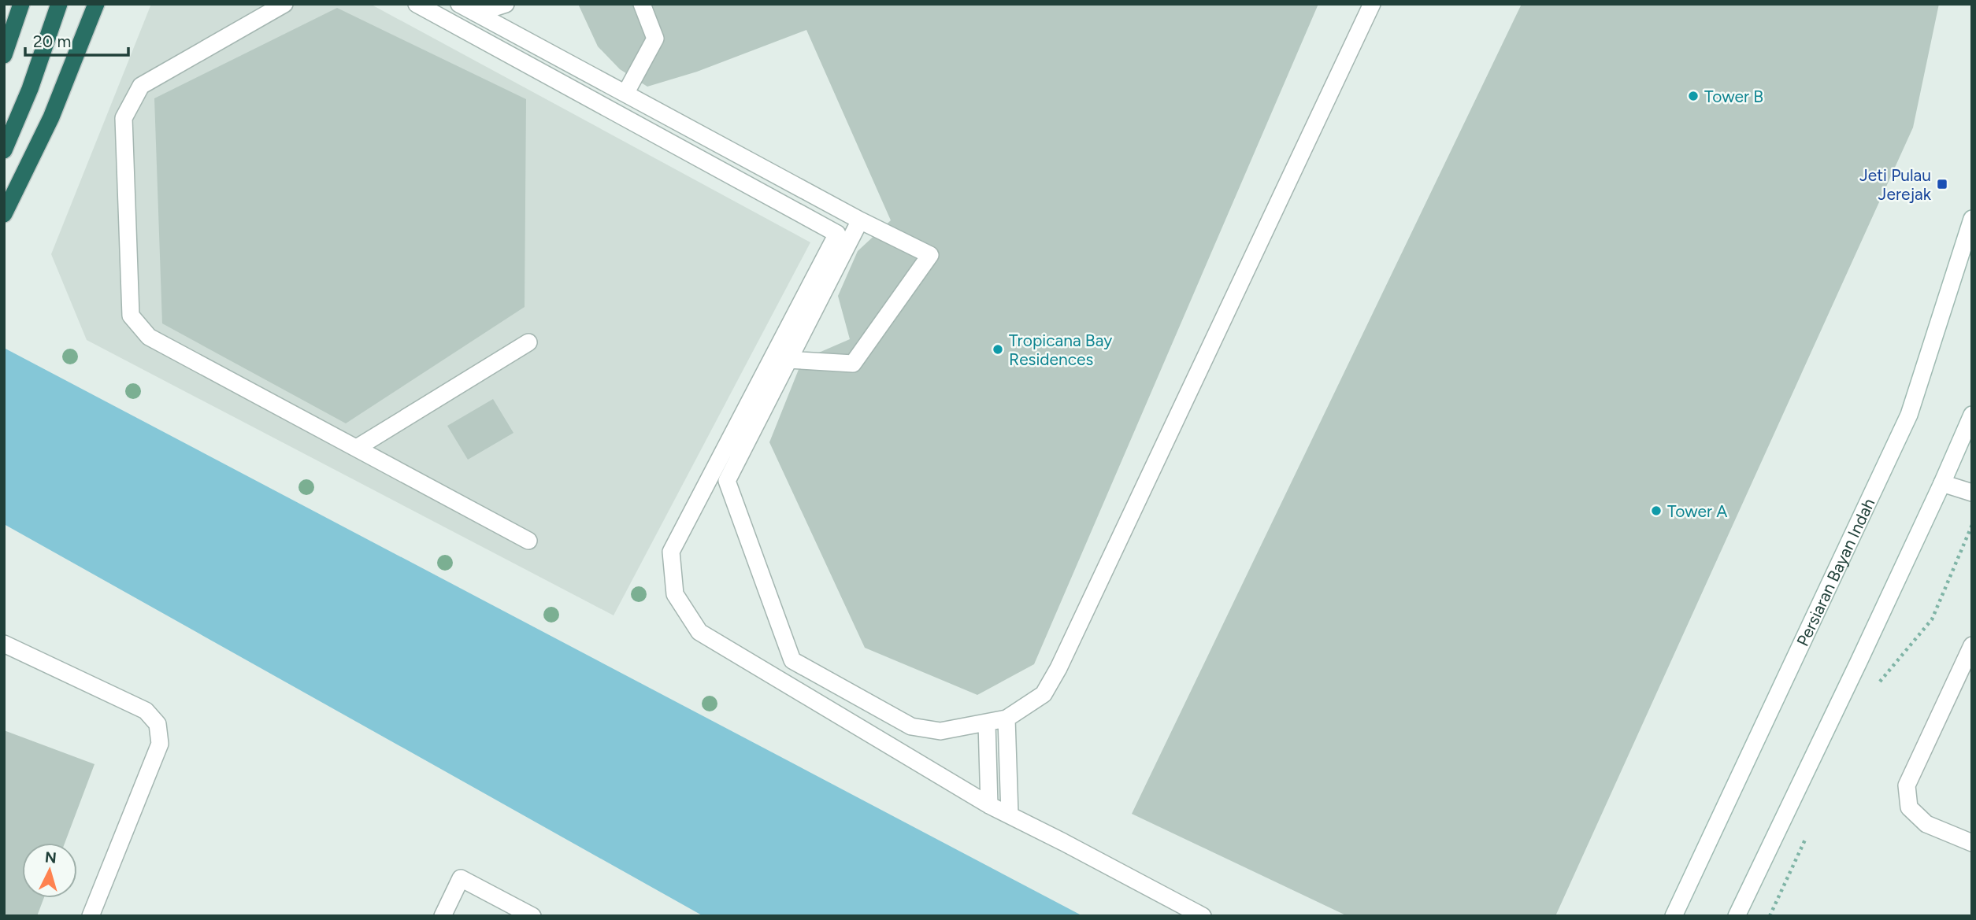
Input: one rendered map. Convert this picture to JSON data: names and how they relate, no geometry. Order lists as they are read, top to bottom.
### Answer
{
  "streets": {
    "street": ["Persiaran Bayan Indah"]
  },
  "places": {
    "other": ["Tower B", "Tropicana Bay Residences", "Tower A"],
    "transit": ["Jeti Pulau Jerejak"]
  },
  "scale_bar": "20 m",
  "north": "top"
}
